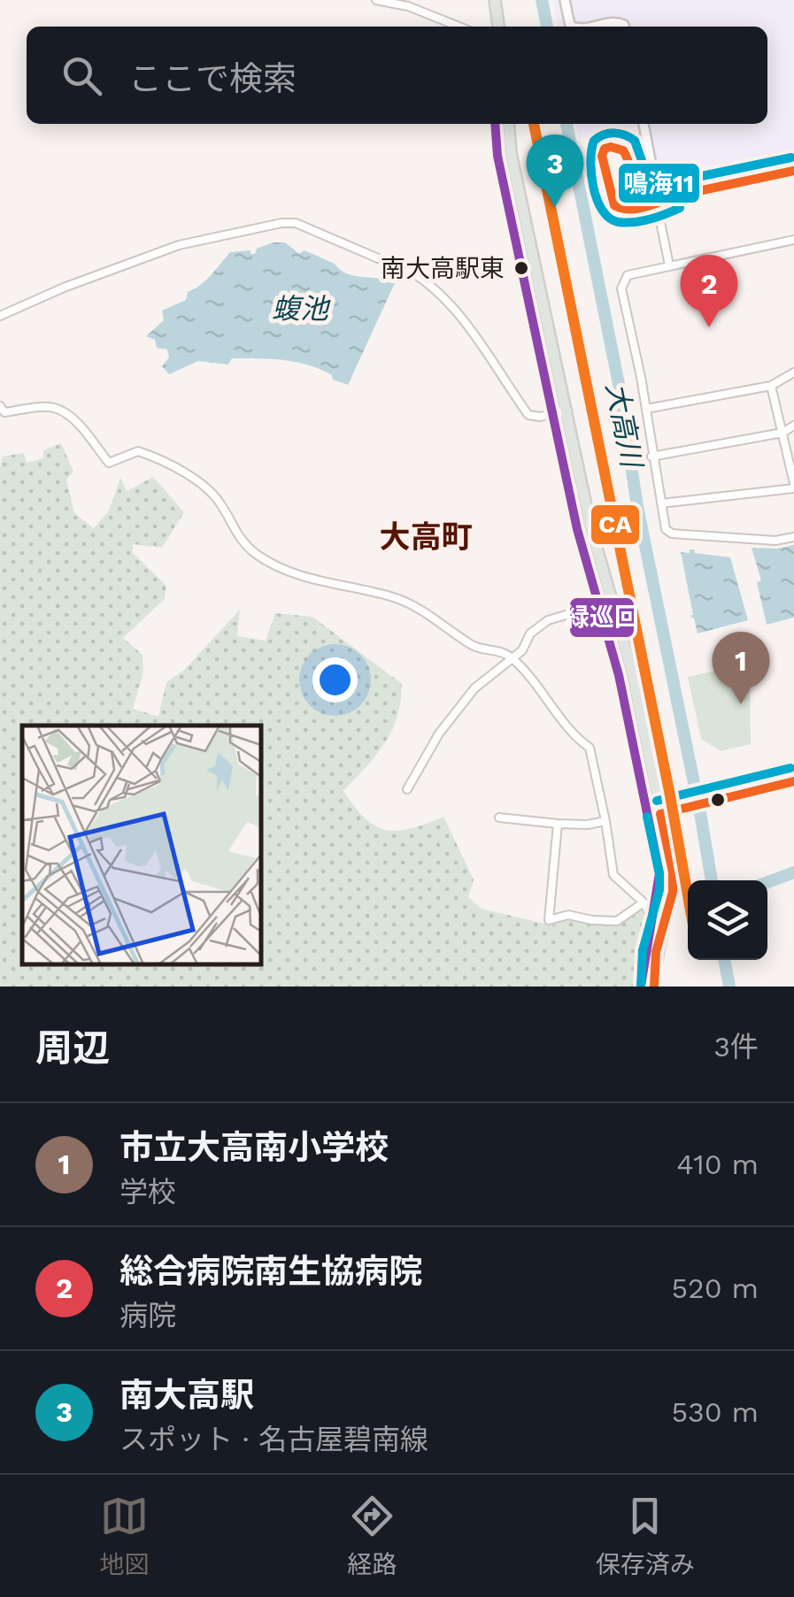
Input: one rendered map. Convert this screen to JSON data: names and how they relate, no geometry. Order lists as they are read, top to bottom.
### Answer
{
  "districts": ["大高町"],
  "water": ["蝮池", "大高川"],
  "places": ["南大高駅東"],
  "lines": ["transit line CA", "transit line 緑巡回", "transit line 鳴海11"],
  "page": {
    "search": "ここで検索",
    "pins": ["3", "2", "1"],
    "heading": ["周辺", "3件"],
    "list": [
      {
        "mark": "1",
        "name": "市立大高南小学校",
        "note": "学校",
        "value": "410 m"
      },
      {
        "mark": "2",
        "name": "総合病院南生協病院",
        "note": "病院",
        "value": "520 m"
      },
      {
        "mark": "3",
        "name": "南大高駅",
        "note": "スポット · 名古屋碧南線",
        "value": "530 m"
      }
    ],
    "nav": ["地図", "経路", "保存済み"]
  }
}
